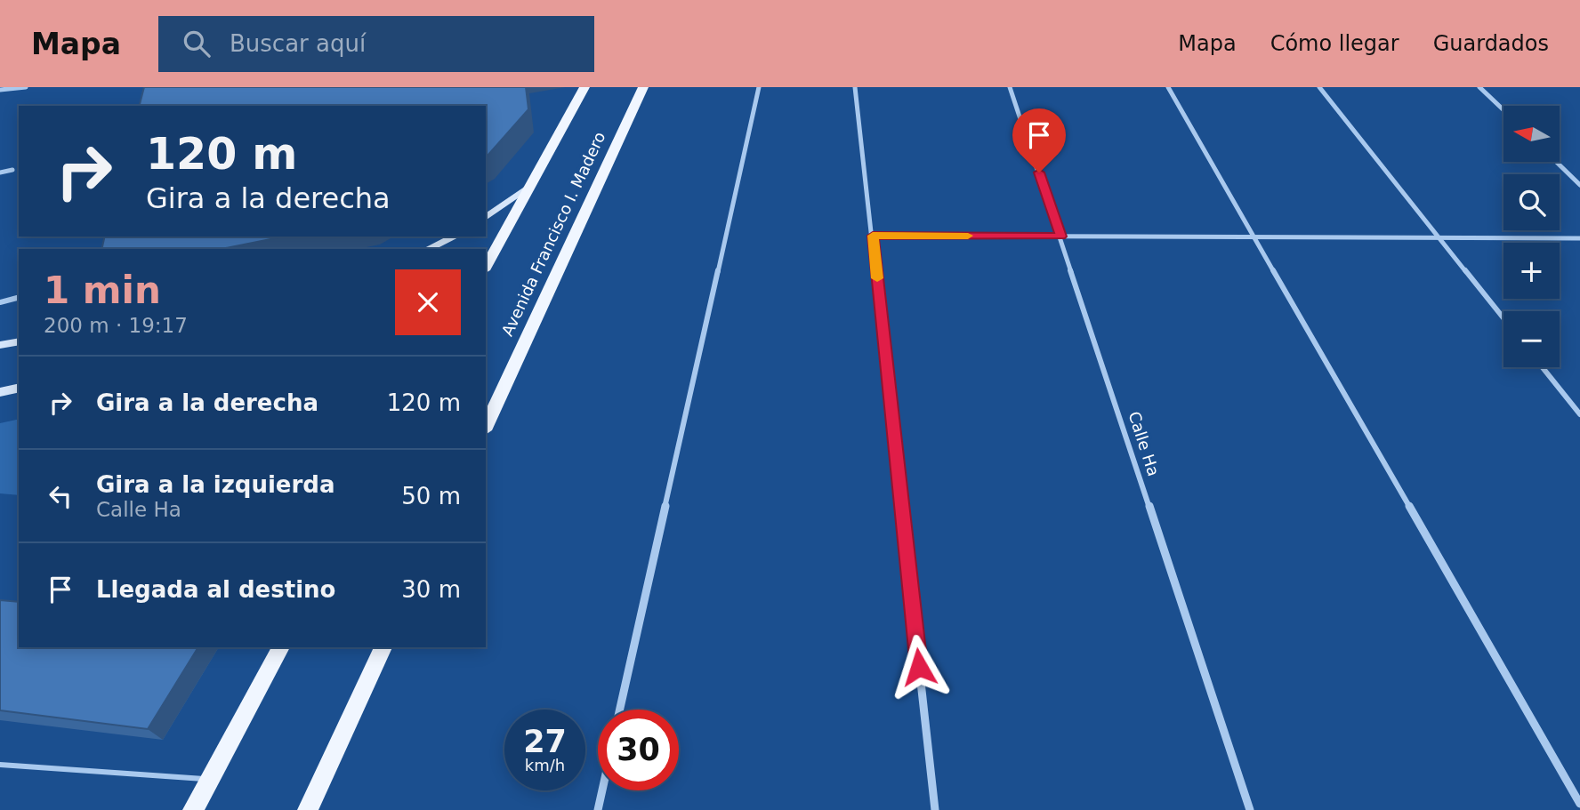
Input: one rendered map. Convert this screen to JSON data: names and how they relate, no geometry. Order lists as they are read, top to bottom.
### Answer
{
  "streets": {
    "main road": ["Avenida Francisco I. Madero"],
    "street": ["Calle Ha"]
  },
  "north": "left",
  "page": {
    "header": "Mapa",
    "search": "Buscar aquí",
    "nav": ["Mapa", "Cómo llegar", "Guardados"],
    "map_buttons": ["+", "−"],
    "turn": ["120 m", "Gira a la derecha"],
    "heading": ["1 min", "200 m · 19:17"],
    "list": [
      {
        "name": "Gira a la derecha",
        "value": "120 m"
      },
      {
        "name": "Gira a la izquierda",
        "note": "Calle Ha",
        "value": "50 m"
      },
      {
        "name": "Llegada al destino",
        "value": "30 m"
      }
    ],
    "speed": "27 km/h",
    "limit": "30"
  }
}
